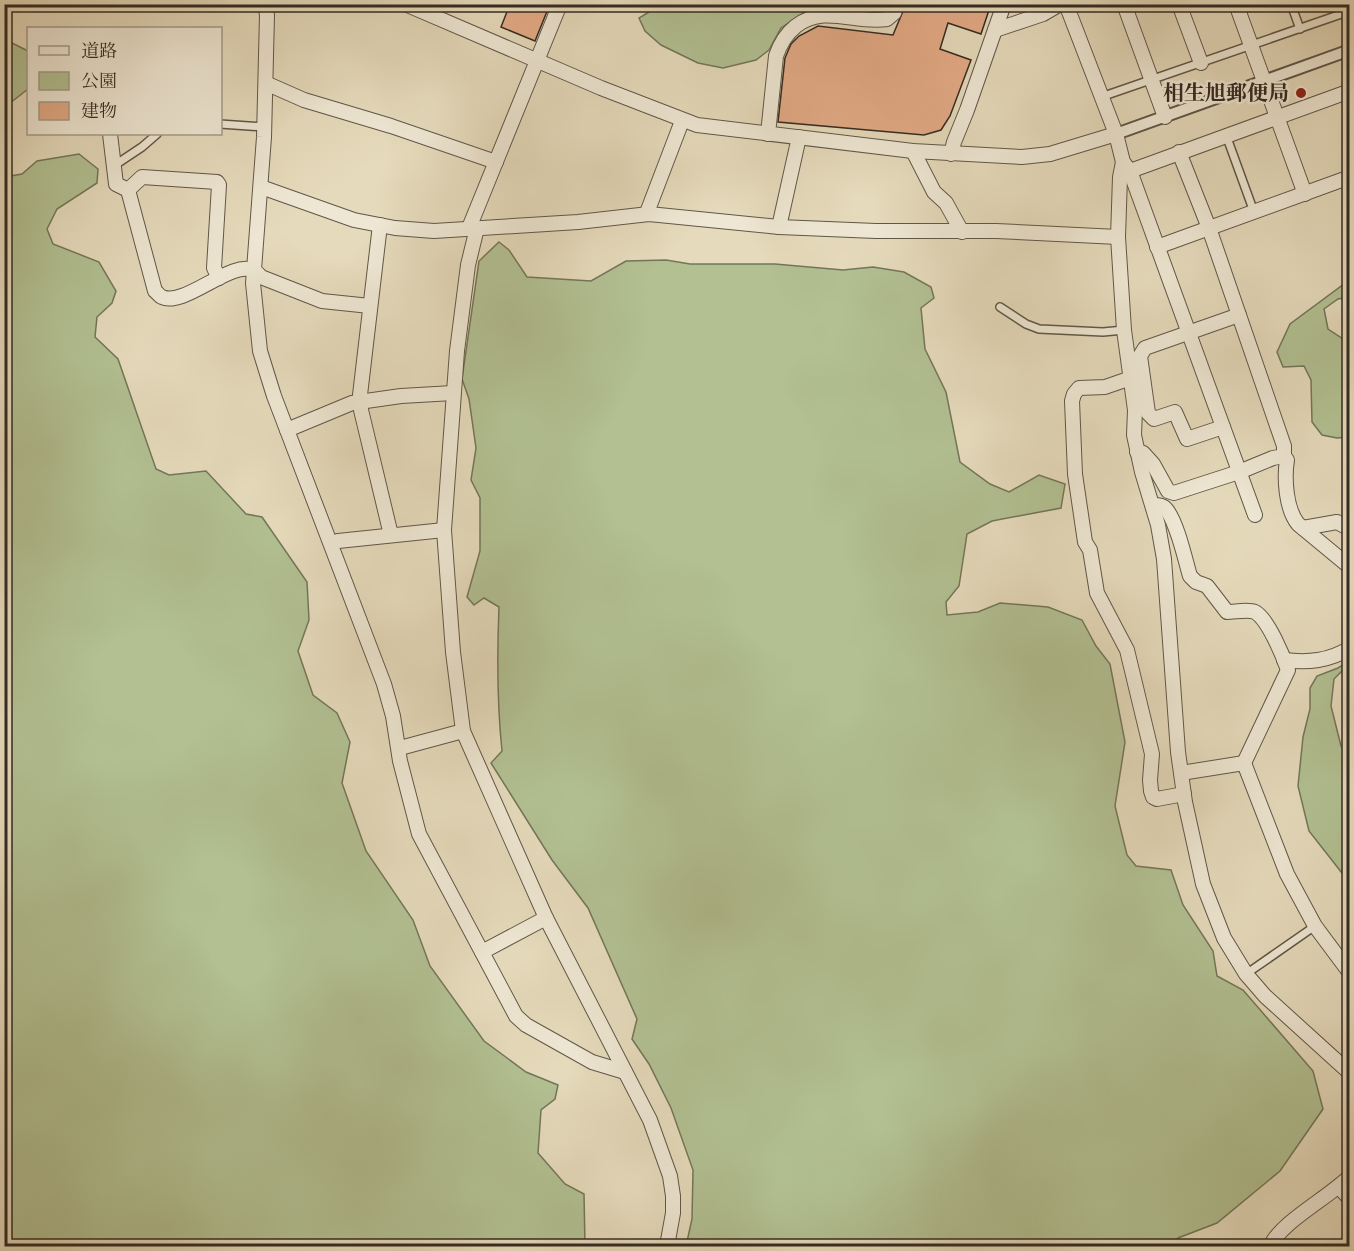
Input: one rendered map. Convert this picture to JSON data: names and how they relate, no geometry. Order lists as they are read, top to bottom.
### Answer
{
  "places": ["相生旭郵便局"],
  "legend": ["道路", "公園", "建物"]
}
